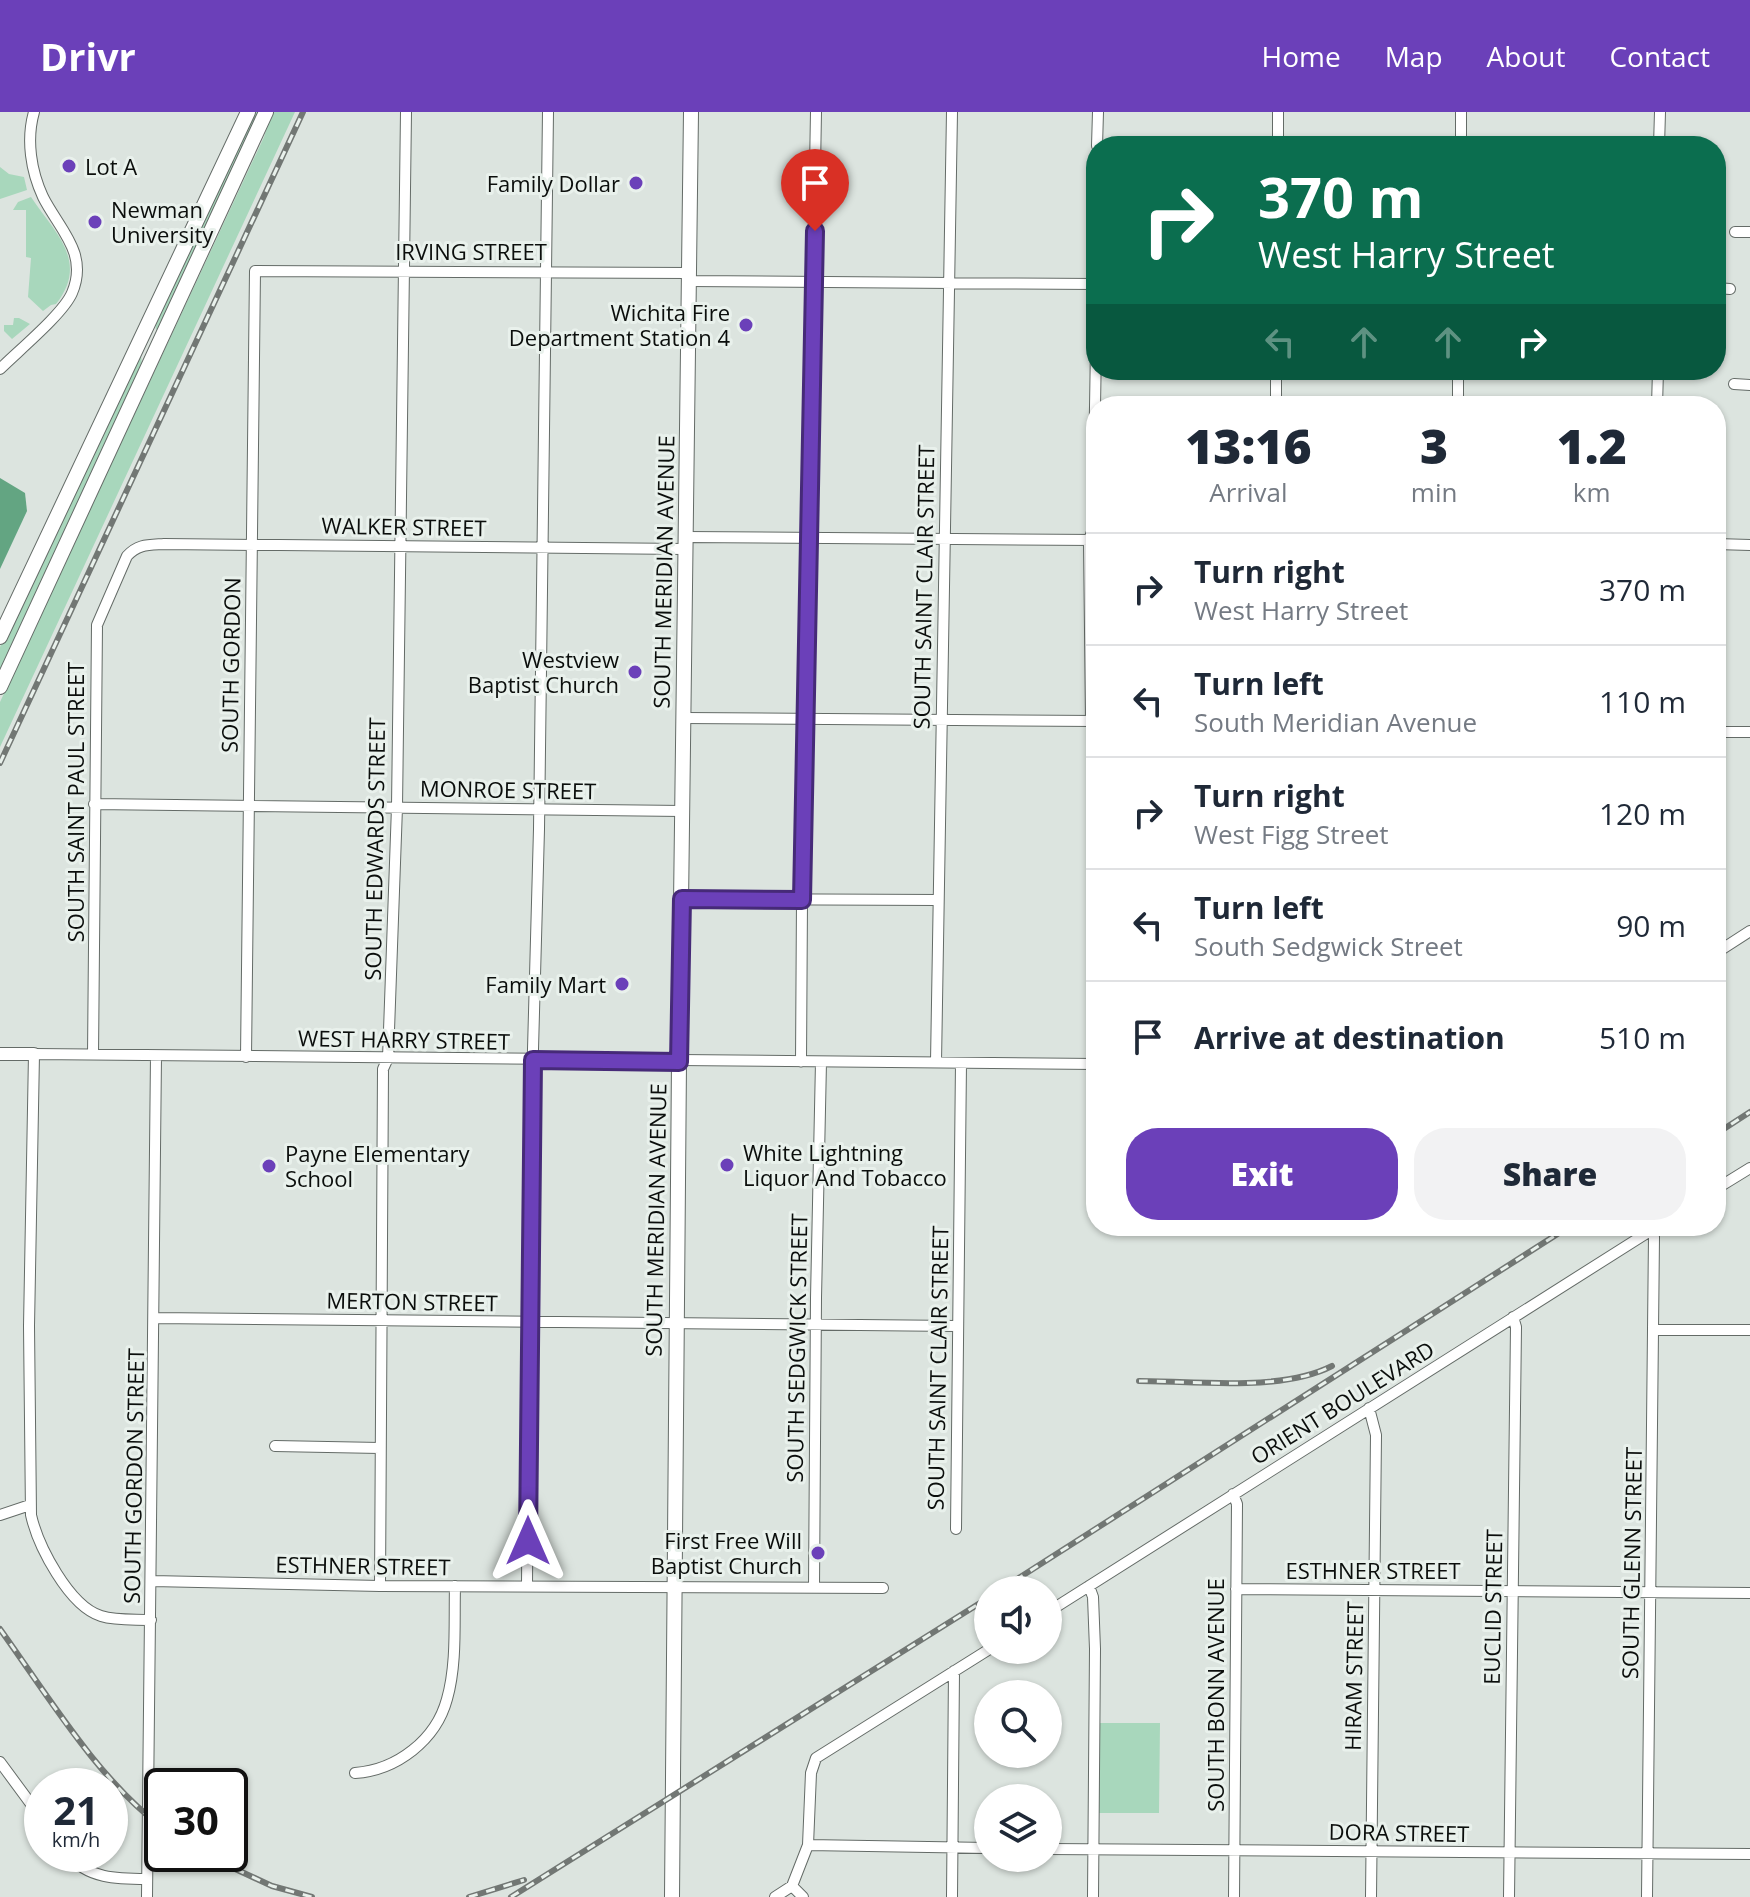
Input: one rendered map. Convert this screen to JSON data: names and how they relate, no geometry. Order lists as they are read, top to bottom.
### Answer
{
  "streets": {
    "main road": ["SOUTH MERIDIAN AVENUE"],
    "street": [
      "IRVING STREET",
      "WALKER STREET",
      "SOUTH SAINT CLAIR STREET",
      "SOUTH GORDON",
      "MONROE STREET",
      "SOUTH SAINT PAUL STREET",
      "SOUTH EDWARDS STREET",
      "WEST HARRY STREET",
      "MERTON STREET",
      "SOUTH SEDGWICK STREET",
      "ORIENT BOULEVARD",
      "SOUTH GORDON STREET",
      "SOUTH GLENN STREET",
      "ESTHNER STREET",
      "EUCLID STREET",
      "HIRAM STREET",
      "SOUTH BONN AVENUE",
      "DORA STREET"
    ]
  },
  "crossings": [
    ["IRVING STREET", "SOUTH MERIDIAN AVENUE"],
    ["IRVING STREET", "SOUTH SAINT CLAIR STREET"],
    ["IRVING STREET", "SOUTH GORDON"],
    ["IRVING STREET", "SOUTH EDWARDS STREET"],
    ["WALKER STREET", "SOUTH MERIDIAN AVENUE"],
    ["WALKER STREET", "SOUTH SAINT CLAIR STREET"],
    ["WALKER STREET", "SOUTH GORDON"],
    ["WALKER STREET", "SOUTH SAINT PAUL STREET"],
    ["WALKER STREET", "SOUTH EDWARDS STREET"],
    ["SOUTH MERIDIAN AVENUE", "MONROE STREET"],
    ["SOUTH MERIDIAN AVENUE", "WEST HARRY STREET"],
    ["SOUTH MERIDIAN AVENUE", "MERTON STREET"],
    ["SOUTH MERIDIAN AVENUE", "ESTHNER STREET"],
    ["SOUTH SAINT CLAIR STREET", "WEST HARRY STREET"],
    ["SOUTH SAINT CLAIR STREET", "MERTON STREET"],
    ["SOUTH GORDON", "MONROE STREET"],
    ["SOUTH GORDON", "WEST HARRY STREET"],
    ["MONROE STREET", "SOUTH SAINT PAUL STREET"],
    ["MONROE STREET", "SOUTH EDWARDS STREET"],
    ["SOUTH SAINT PAUL STREET", "WEST HARRY STREET"],
    ["SOUTH EDWARDS STREET", "WEST HARRY STREET"],
    ["SOUTH EDWARDS STREET", "MERTON STREET"],
    ["SOUTH EDWARDS STREET", "ESTHNER STREET"],
    ["WEST HARRY STREET", "SOUTH SEDGWICK STREET"],
    ["WEST HARRY STREET", "SOUTH GORDON STREET"],
    ["MERTON STREET", "SOUTH SEDGWICK STREET"],
    ["MERTON STREET", "SOUTH GORDON STREET"],
    ["SOUTH SEDGWICK STREET", "ESTHNER STREET"],
    ["ORIENT BOULEVARD", "EUCLID STREET"],
    ["ORIENT BOULEVARD", "HIRAM STREET"],
    ["ORIENT BOULEVARD", "SOUTH BONN AVENUE"],
    ["SOUTH GORDON STREET", "ESTHNER STREET"],
    ["SOUTH GLENN STREET", "ESTHNER STREET"],
    ["SOUTH GLENN STREET", "DORA STREET"],
    ["ESTHNER STREET", "EUCLID STREET"],
    ["ESTHNER STREET", "HIRAM STREET"],
    ["ESTHNER STREET", "SOUTH BONN AVENUE"],
    ["EUCLID STREET", "DORA STREET"],
    ["HIRAM STREET", "DORA STREET"],
    ["SOUTH BONN AVENUE", "DORA STREET"]
  ],
  "places": [
    "Lot A",
    "Family Dollar",
    "Newman University",
    "Wichita Fire Department Station 4",
    "Westview Baptist Church",
    "Family Mart",
    "White Lightning Liquor And Tobacco",
    "Payne Elementary School",
    "First Free Will Baptist Church"
  ],
  "page": {
    "header": "Drivr",
    "nav": [
      "Home",
      "Map",
      "About",
      "Contact"
    ],
    "turn": ["370 m", "West Harry Street"],
    "eta": [
      "13:16",
      "Arrival",
      "3",
      "min",
      "1.2",
      "km"
    ],
    "list": [
      {
        "name": "Turn right",
        "note": "West Harry Street",
        "value": "370 m"
      },
      {
        "name": "Turn left",
        "note": "South Meridian Avenue",
        "value": "110 m"
      },
      {
        "name": "Turn right",
        "note": "West Figg Street",
        "value": "120 m"
      },
      {
        "name": "Turn left",
        "note": "South Sedgwick Street",
        "value": "90 m"
      },
      {
        "name": "Arrive at destination",
        "value": "510 m"
      }
    ],
    "buttons": ["Exit", "Share"],
    "speed": "21 km/h",
    "limit": "30"
  }
}
